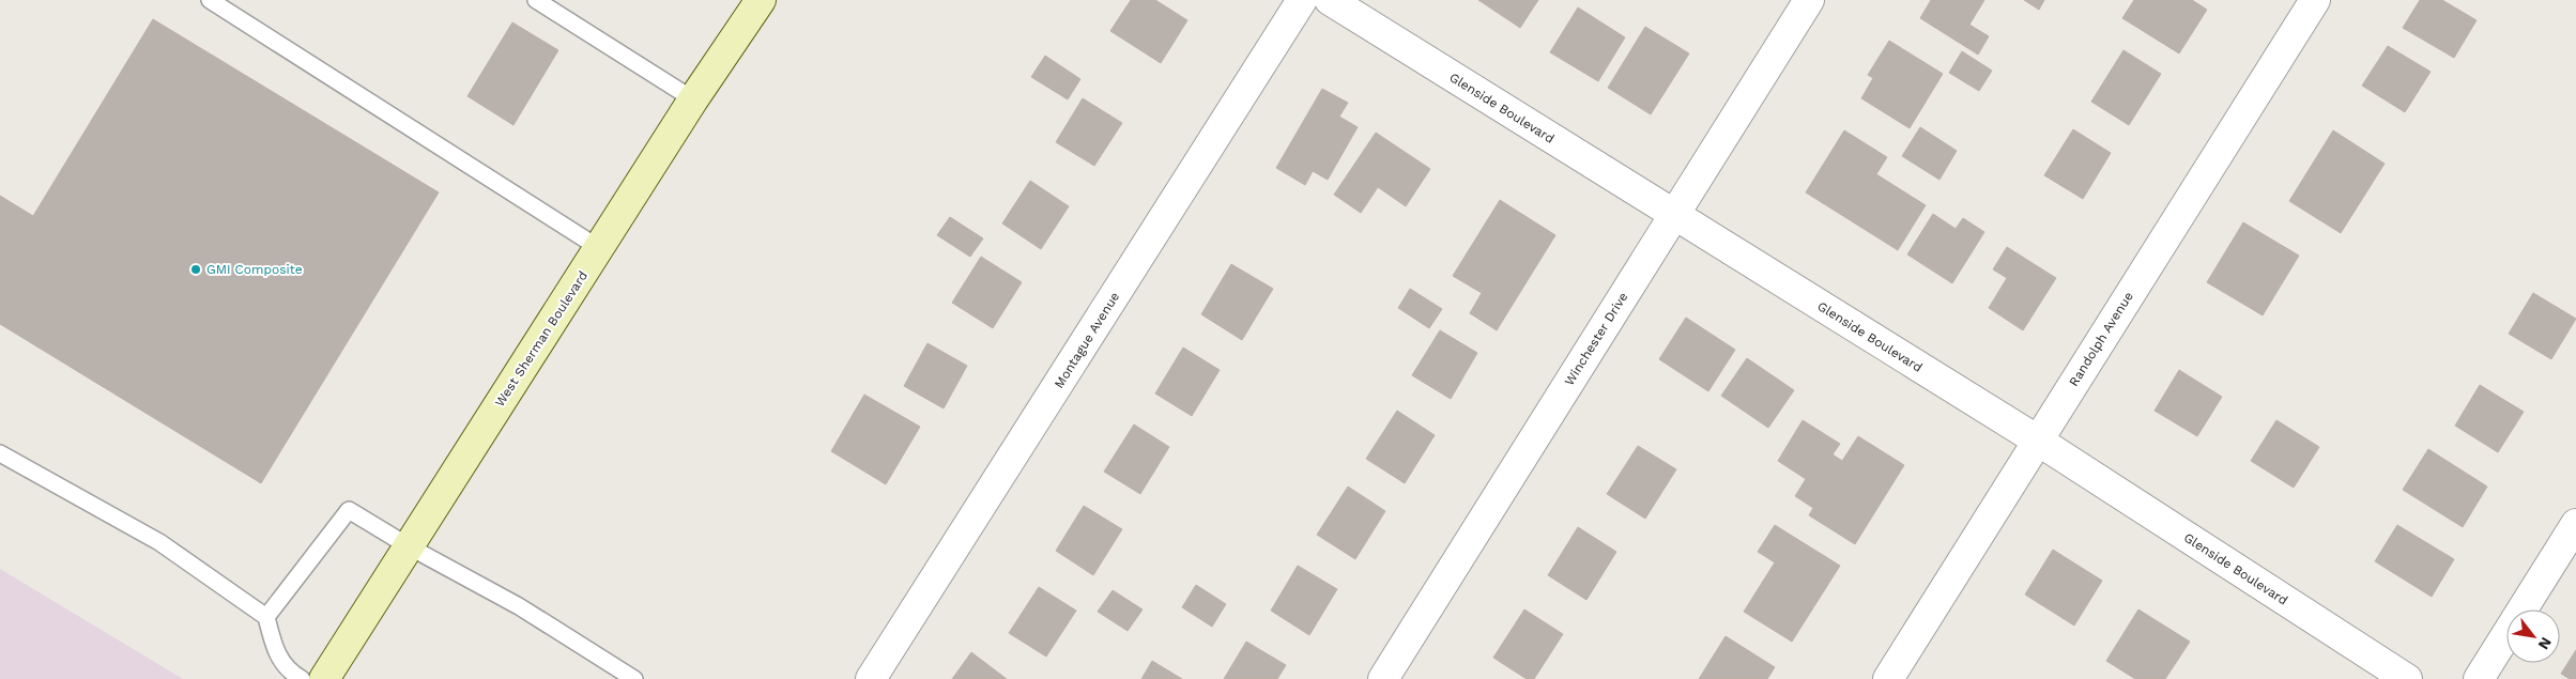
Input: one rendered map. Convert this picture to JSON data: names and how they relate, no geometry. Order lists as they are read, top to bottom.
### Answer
{
  "streets": {
    "main road": ["West Sherman Boulevard"],
    "street": [
      "Glenside Boulevard",
      "Winchester Drive",
      "Randolph Avenue",
      "Montague Avenue"
    ]
  },
  "crossings": [
    ["Glenside Boulevard", "Winchester Drive"],
    ["Glenside Boulevard", "Randolph Avenue"]
  ],
  "places": ["GMI Composite"],
  "north": "bottom right"
}
